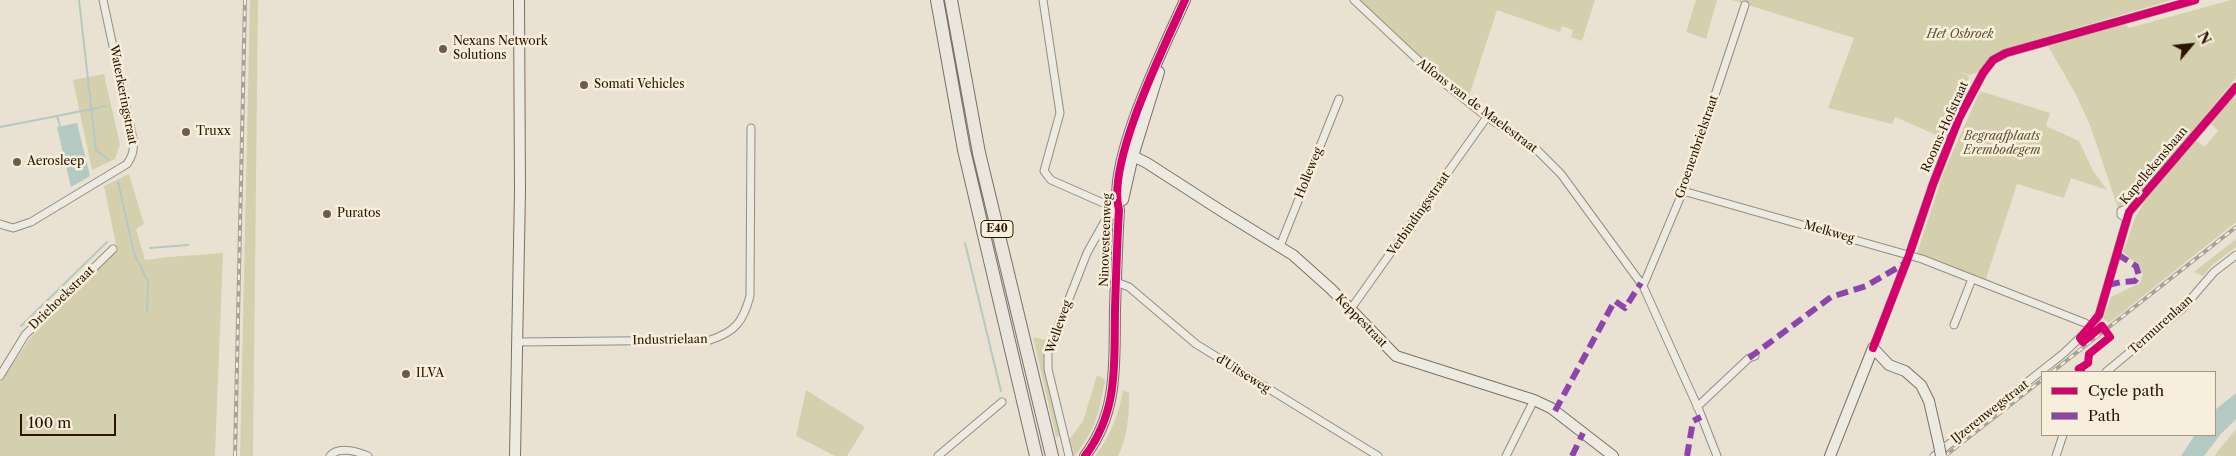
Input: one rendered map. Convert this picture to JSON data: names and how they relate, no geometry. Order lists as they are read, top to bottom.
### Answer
{
  "streets": {
    "highway": ["E40"],
    "street": [
      "Waterkeringstraat",
      "Alfons van de Maelestraat",
      "Rooms-Hofstraat",
      "Groenenbrielstraat",
      "Kapellekensbaan",
      "Holleweg",
      "Verbindingsstraat",
      "Melkweg",
      "Ninovesteenweg",
      "Driehoekstraat",
      "Keppestraat",
      "Termurenlaan",
      "Welleweg",
      "Industrielaan",
      "d'Uitseweg",
      "IJzerenwegstraat"
    ]
  },
  "crossings": [
    ["Alfons van de Maelestraat", "Groenenbrielstraat"],
    ["Alfons van de Maelestraat", "Verbindingsstraat"],
    ["Rooms-Hofstraat", "Melkweg"],
    ["Groenenbrielstraat", "Melkweg"],
    ["Kapellekensbaan", "Melkweg"],
    ["Kapellekensbaan", "IJzerenwegstraat"],
    ["Holleweg", "Keppestraat"],
    ["Verbindingsstraat", "Keppestraat"],
    ["Melkweg", "IJzerenwegstraat"],
    ["Ninovesteenweg", "Keppestraat"],
    ["Ninovesteenweg", "Welleweg"],
    ["Ninovesteenweg", "d'Uitseweg"]
  ],
  "parks": ["Het Osbroek", "Begraafplaats Erembodegem"],
  "places": [
    "Nexans Network Solutions",
    "Somati Vehicles",
    "Truxx",
    "Aerosleep",
    "Puratos",
    "ILVA"
  ],
  "legend": ["Cycle path", "Path"],
  "scale_bar": "100 m",
  "north": "top right"
}
